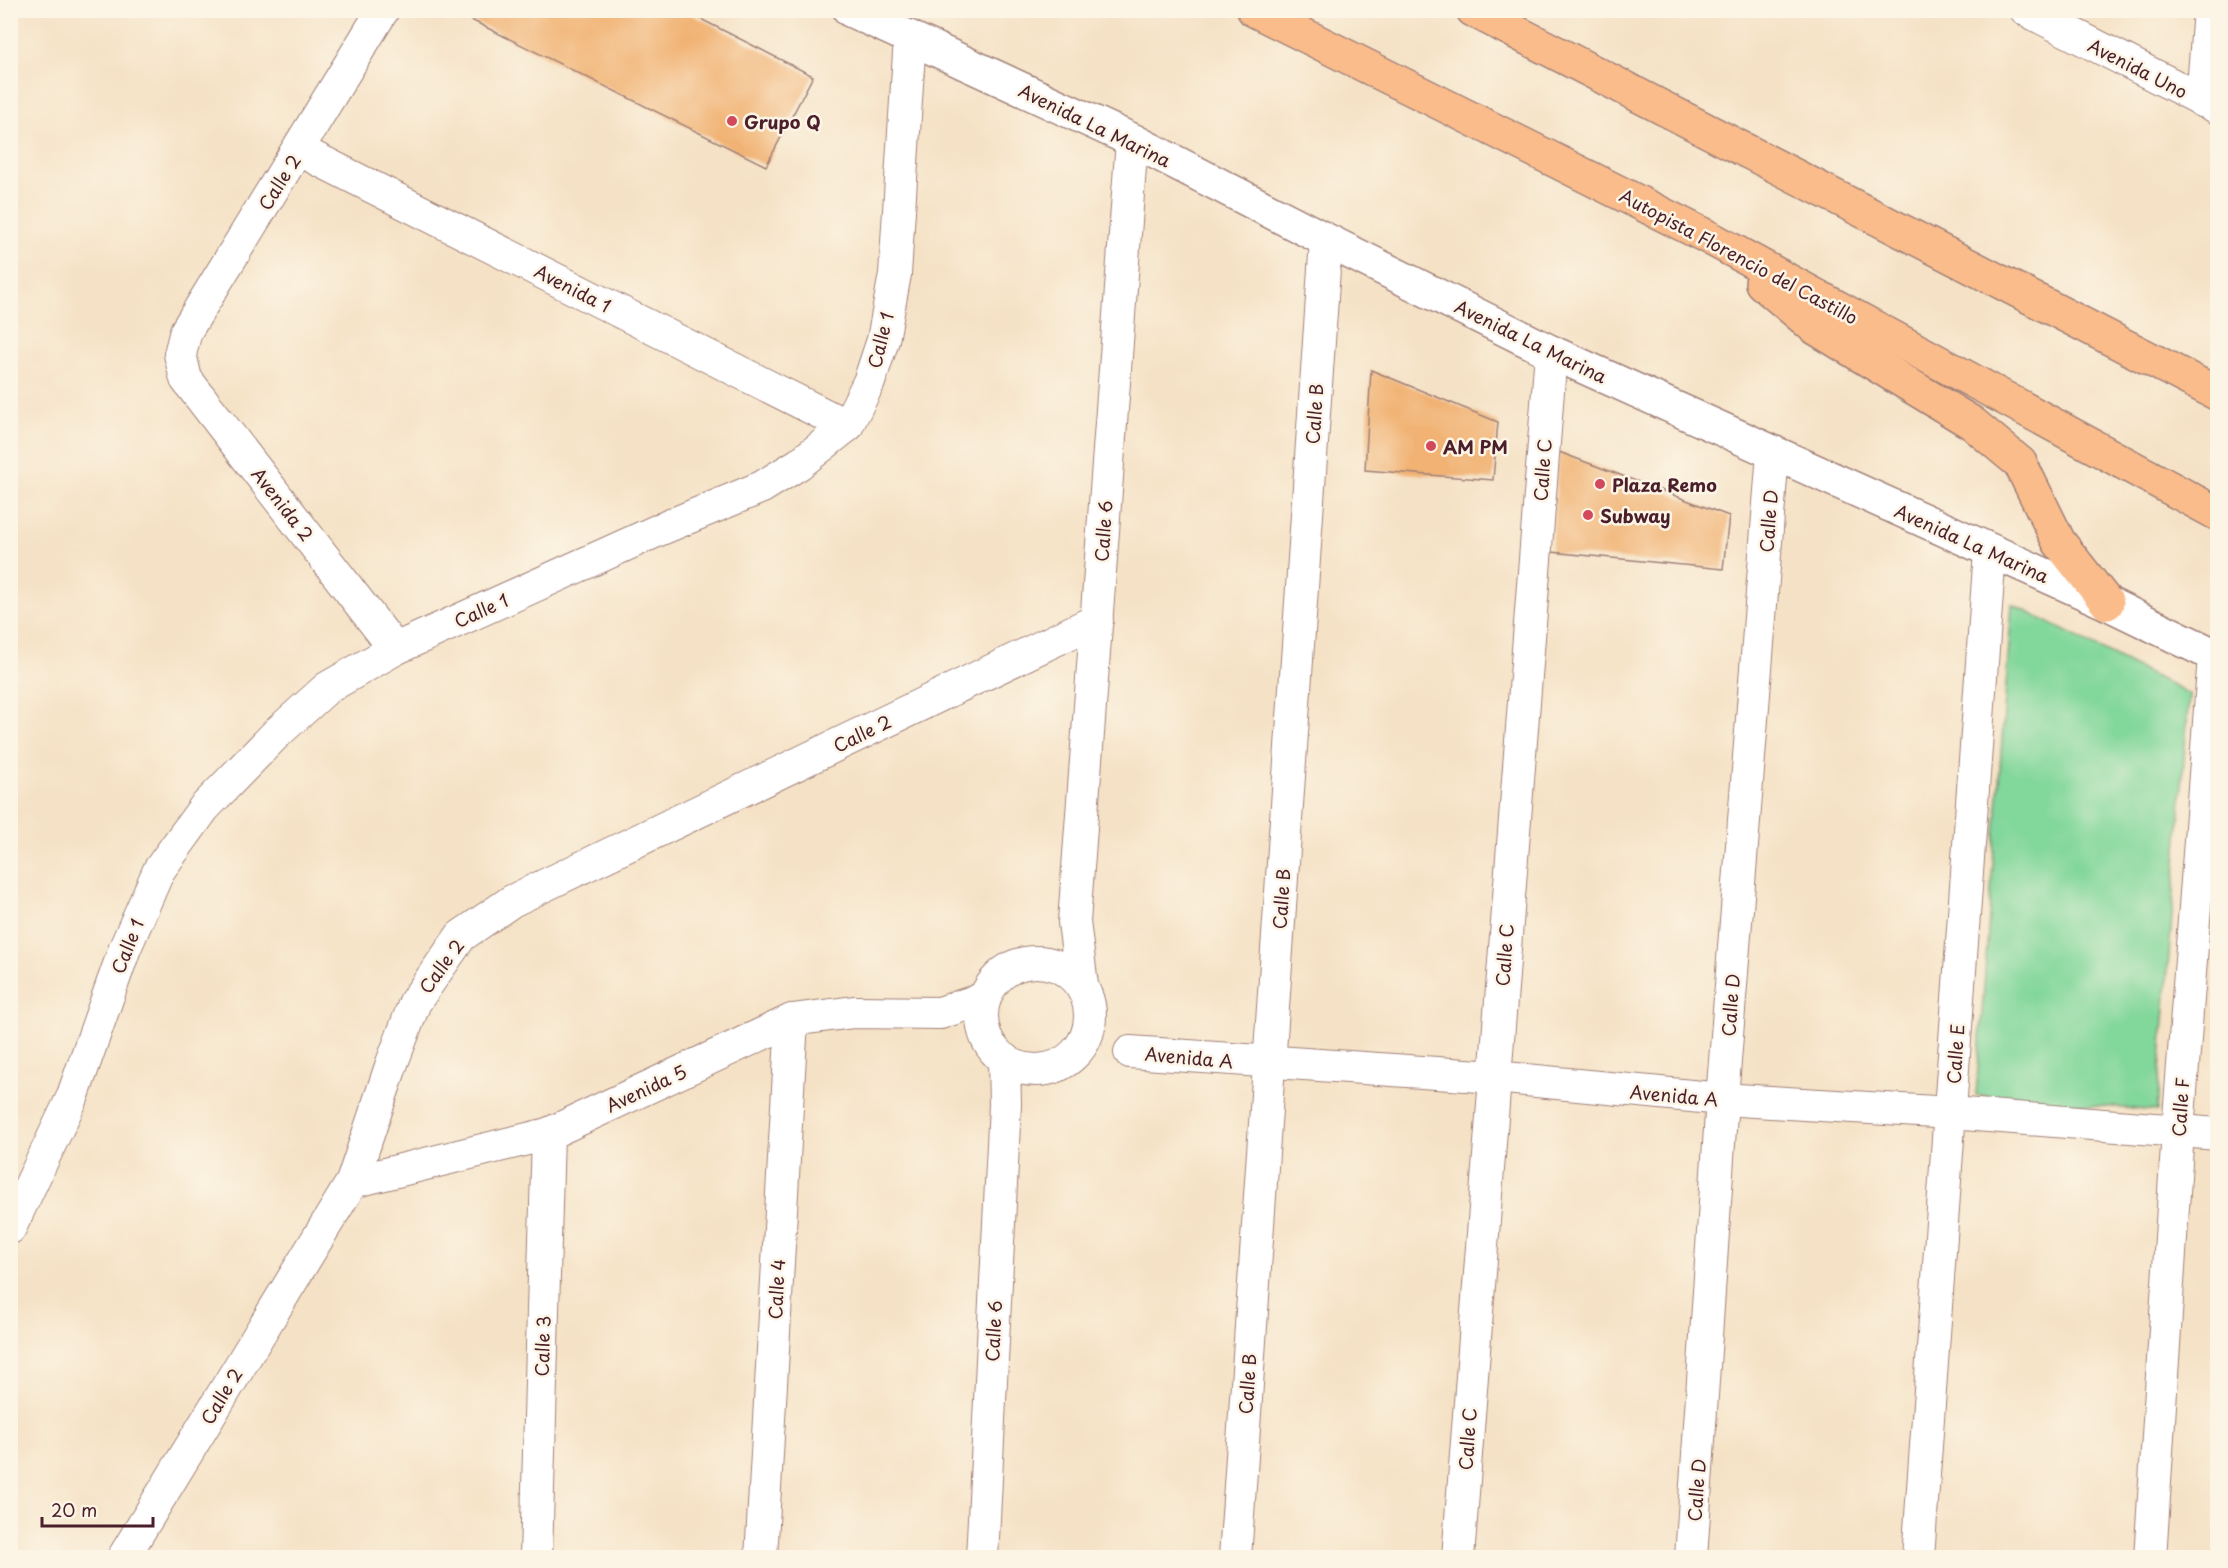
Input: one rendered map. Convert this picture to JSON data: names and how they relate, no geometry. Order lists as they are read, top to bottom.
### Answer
{
  "streets": {
    "highway": ["Autopista Florencio del Castillo"],
    "street": [
      "Avenida Uno",
      "Avenida La Marina",
      "Calle 2",
      "Avenida 1",
      "Calle 1",
      "Calle B",
      "Calle C",
      "Avenida 2",
      "Calle D",
      "Calle 6",
      "Calle E",
      "Avenida A",
      "Avenida 5",
      "Calle F",
      "Calle 4",
      "Calle 3"
    ]
  },
  "crossings": [
    ["Avenida La Marina", "Calle 1"],
    ["Avenida La Marina", "Calle B"],
    ["Avenida La Marina", "Calle C"],
    ["Avenida La Marina", "Calle D"],
    ["Avenida La Marina", "Calle 6"],
    ["Avenida La Marina", "Calle E"],
    ["Avenida La Marina", "Calle F"],
    ["Calle 2", "Avenida 1"],
    ["Calle 2", "Avenida 2"],
    ["Calle 2", "Calle 6"],
    ["Calle 2", "Avenida 5"],
    ["Avenida 1", "Calle 1"],
    ["Calle 1", "Avenida 2"],
    ["Calle B", "Avenida A"],
    ["Calle C", "Avenida A"],
    ["Calle D", "Avenida A"],
    ["Calle 6", "Avenida 5"],
    ["Calle E", "Avenida A"],
    ["Avenida A", "Calle F"],
    ["Avenida 5", "Calle 4"],
    ["Avenida 5", "Calle 3"]
  ],
  "places": [
    "Grupo Q",
    "AM PM",
    "Plaza Remo",
    "Subway"
  ],
  "scale_bar": "20 m"
}
